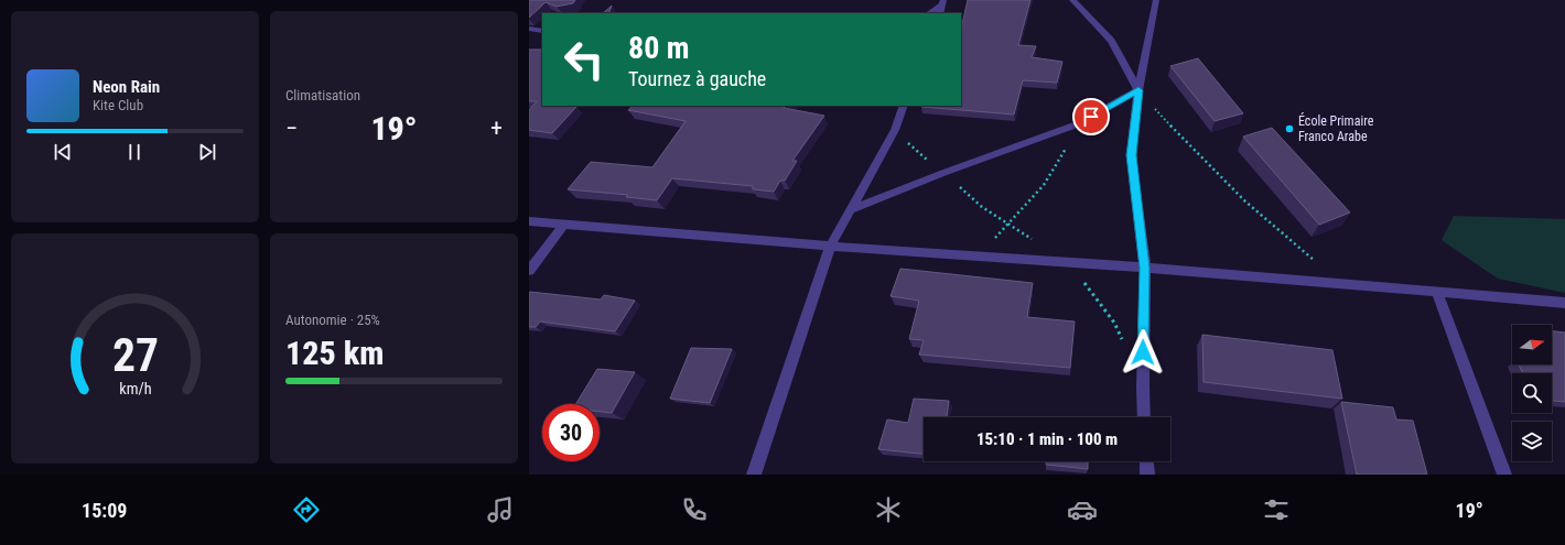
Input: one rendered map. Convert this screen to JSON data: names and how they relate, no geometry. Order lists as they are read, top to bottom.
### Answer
{
  "places": ["École Primaire Franco Arabe"],
  "north": "right",
  "page": {
    "tile": [
      "Climatisation",
      ["Autonomie · 25%", "125 km"]
    ],
    "turn": ["80 m", "Tournez à gauche"],
    "song": ["Neon Rain", "Kite Club"],
    "heat": ["−", "19°", "+"],
    "limit": "30",
    "trip": "15:10 · 1 min · 100 m",
    "tabs": ["15:09", "19°"],
    "gauge": ["27", "km/h"]
  }
}
